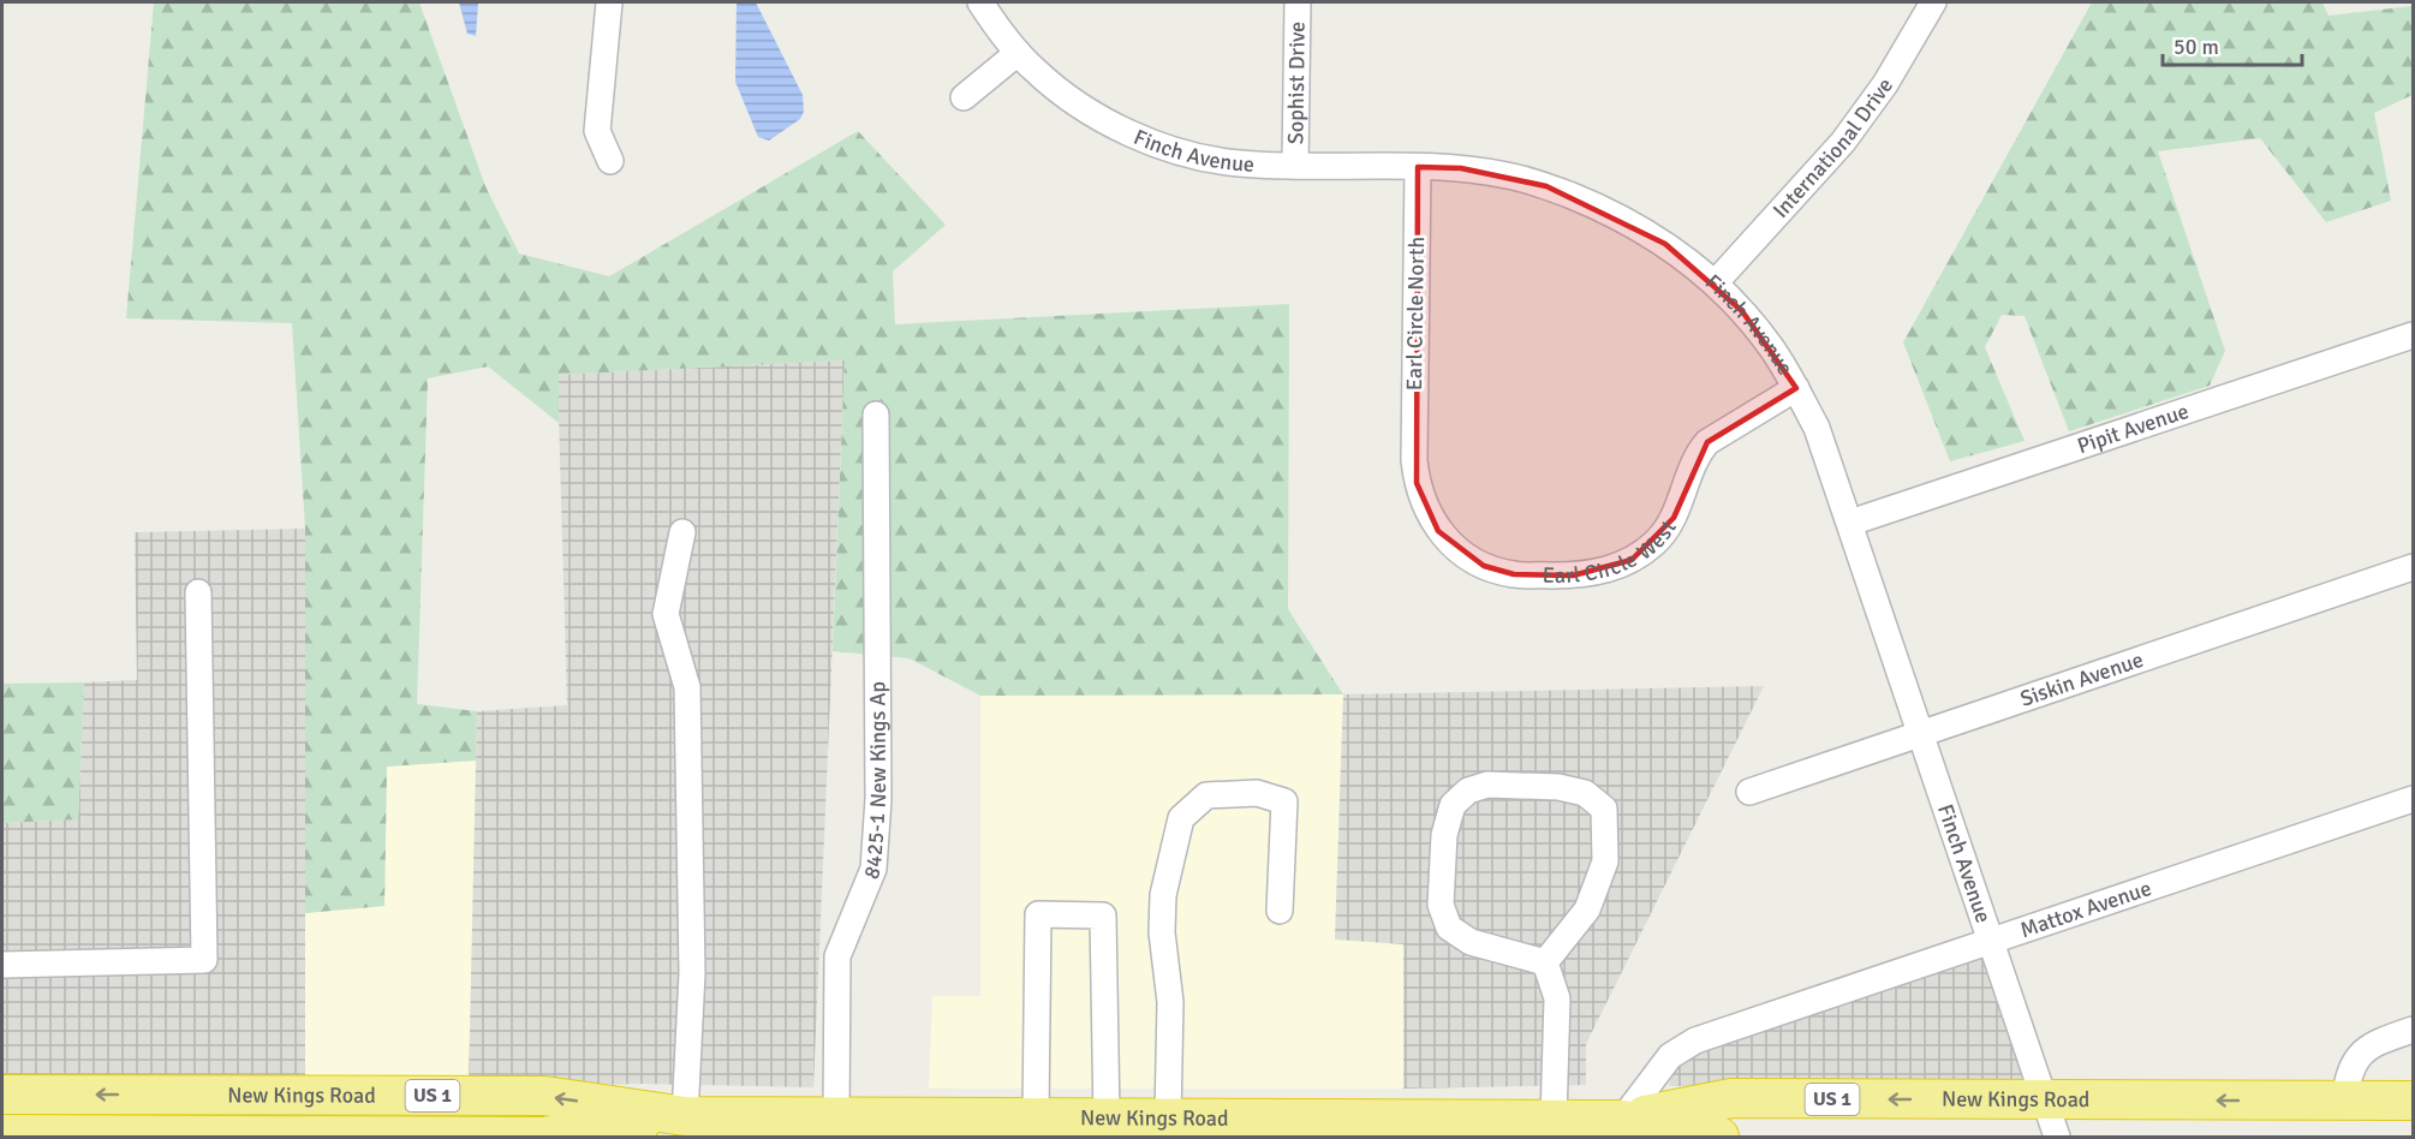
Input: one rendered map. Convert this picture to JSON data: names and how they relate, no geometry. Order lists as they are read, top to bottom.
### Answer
{
  "streets": {
    "highway": ["New Kings Road", "US 1"],
    "street": [
      "Sophist Drive",
      "Finch Avenue",
      "International Drive",
      "Earl Circle North",
      "Pipit Avenue",
      "Earl Circle West",
      "Siskin Avenue",
      "8425-1 New Kings Ap",
      "Mattox Avenue"
    ]
  },
  "crossings": [
    ["Sophist Drive", "Finch Avenue"],
    ["Finch Avenue", "International Drive"],
    ["Finch Avenue", "Earl Circle North"],
    ["Finch Avenue", "Pipit Avenue"],
    ["Finch Avenue", "Earl Circle West"],
    ["Finch Avenue", "Siskin Avenue"],
    ["Finch Avenue", "Mattox Avenue"],
    ["Finch Avenue", "New Kings Road"],
    ["Earl Circle North", "Earl Circle West"],
    ["8425-1 New Kings Ap", "New Kings Road"],
    ["Mattox Avenue", "New Kings Road"]
  ],
  "scale_bar": "50 m"
}
